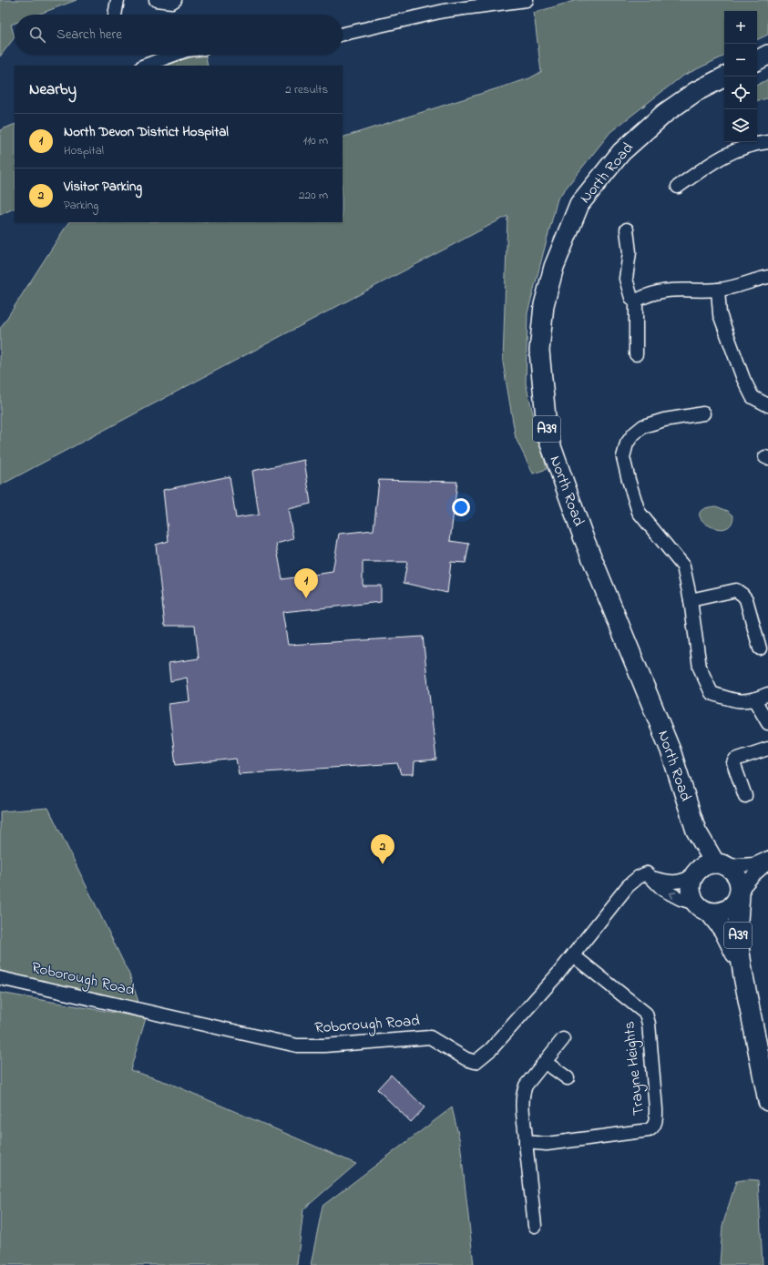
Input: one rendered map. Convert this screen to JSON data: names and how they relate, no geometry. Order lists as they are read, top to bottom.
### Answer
{
  "streets": {
    "main road": ["North Road", "A39"],
    "street": ["Roborough Road", "Trayne Heights"]
  },
  "crossings": [
    ["North Road", "A39"],
    ["North Road", "Roborough Road"],
    ["A39", "Roborough Road"],
    ["Roborough Road", "Trayne Heights"]
  ],
  "page": {
    "map_buttons": ["+", "−"],
    "search": "Search here",
    "heading": ["Nearby", "2 results"],
    "list": [
      {
        "mark": "1",
        "name": "North Devon District Hospital",
        "note": "Hospital",
        "value": "110 m"
      },
      {
        "mark": "2",
        "name": "Visitor Parking",
        "note": "Parking",
        "value": "220 m"
      }
    ],
    "pins": ["1", "2"]
  }
}
